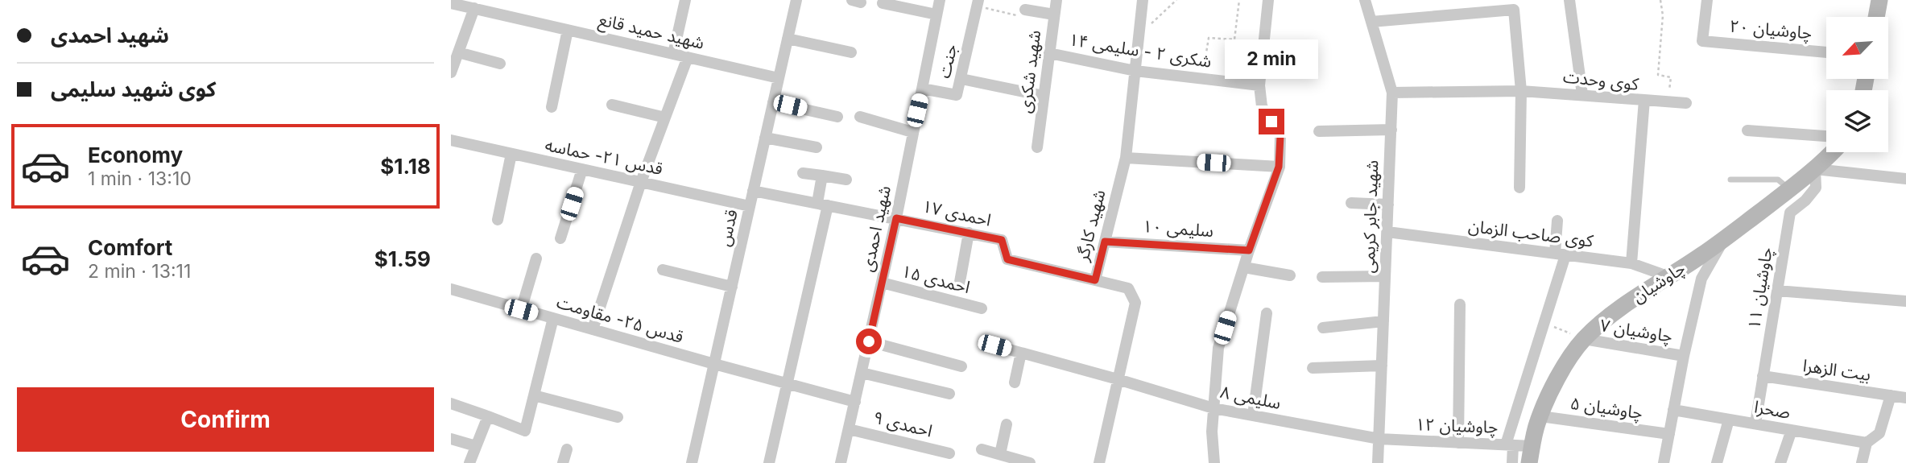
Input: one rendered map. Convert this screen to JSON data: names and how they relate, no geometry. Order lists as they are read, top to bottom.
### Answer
{
  "streets": {
    "main road": ["چاوشیان"],
    "street": [
      "چاوشیان ۲۰",
      "شهید حمید قانع",
      "شکری ۲ - سلیمی ۱۴",
      "جنت",
      "شهید شکری",
      "کوی وحدت",
      "قدس ۲۱- حماسه",
      "احمدی ۱۷",
      "شهید جابر کریمی",
      "شهید کارگر",
      "قدس",
      "شهید احمدی",
      "سلیمی ۱۰",
      "کوی صاحب الزمان",
      "احمدی ۱۵",
      "چاوشیان ۱۱",
      "قدس ۲۵- مقاومت",
      "چاوشیان ۷",
      "بیت الزهرا",
      "سلیمی ۸",
      "چاوشیان ۵",
      "صحرا",
      "احمدی ۹",
      "چاوشیان ۱۲"
    ]
  },
  "crossings": [
    ["شهید حمید قانع", "قدس"],
    ["شکری ۲ - سلیمی ۱۴", "شهید شکری"],
    ["شکری ۲ - سلیمی ۱۴", "شهید کارگر"],
    ["جنت", "شهید احمدی"],
    ["کوی وحدت", "شهید جابر کریمی"],
    ["کوی وحدت", "کوی صاحب الزمان"],
    ["قدس ۲۱- حماسه", "قدس"],
    ["احمدی ۱۷", "شهید کارگر"],
    ["احمدی ۱۷", "قدس"],
    ["احمدی ۱۷", "شهید احمدی"],
    ["شهید جابر کریمی", "کوی صاحب الزمان"],
    ["شهید جابر کریمی", "سلیمی ۸"],
    ["شهید جابر کریمی", "چاوشیان ۱۲"],
    ["شهید کارگر", "سلیمی ۱۰"],
    ["شهید کارگر", "سلیمی ۸"],
    ["قدس", "قدس ۲۵- مقاومت"],
    ["شهید احمدی", "احمدی ۱۵"],
    ["شهید احمدی", "قدس ۲۵- مقاومت"],
    ["شهید احمدی", "احمدی ۹"],
    ["کوی صاحب الزمان", "چاوشیان"],
    ["چاوشیان", "چاوشیان ۱۱"],
    ["چاوشیان", "چاوشیان ۷"],
    ["چاوشیان", "چاوشیان ۵"],
    ["چاوشیان", "چاوشیان ۱۲"],
    ["چاوشیان ۱۱", "بیت الزهرا"],
    ["چاوشیان ۱۱", "صحرا"],
    ["سلیمی ۸", "چاوشیان ۱۲"]
  ],
  "north": "bottom left",
  "page": {
    "banner": ["شهید احمدی", "کوی شهید سلیمی"],
    "bubble": "2 min",
    "list": [
      {
        "name": "Economy",
        "note": "1 min · 13:10",
        "value": "$1.18"
      },
      {
        "name": "Comfort",
        "note": "2 min · 13:11",
        "value": "$1.59"
      }
    ],
    "buttons": "Confirm"
  }
}
